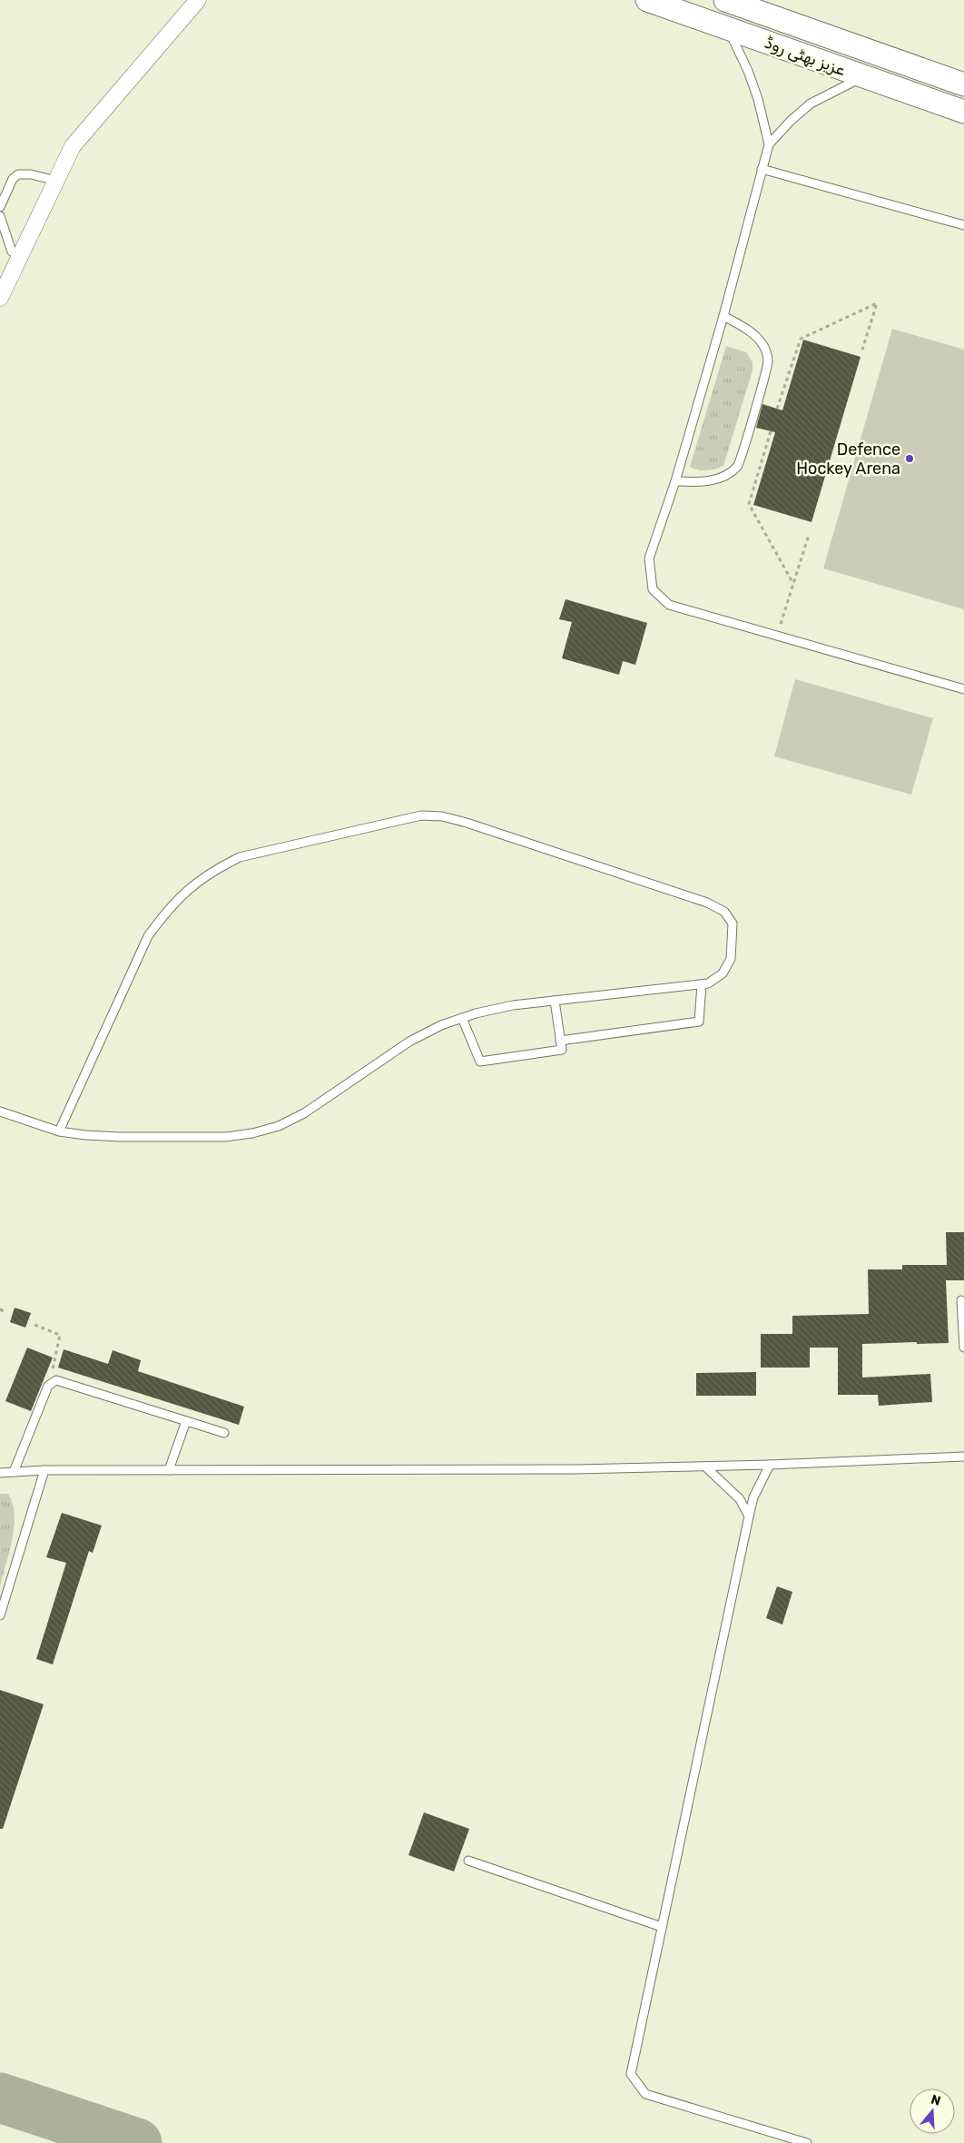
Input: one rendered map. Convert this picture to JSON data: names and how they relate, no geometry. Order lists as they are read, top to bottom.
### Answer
{
  "streets": {
    "main road": ["عزیز بھٹی روڈ"]
  },
  "places": ["Defence Hockey Arena"],
  "north": "top"
}
